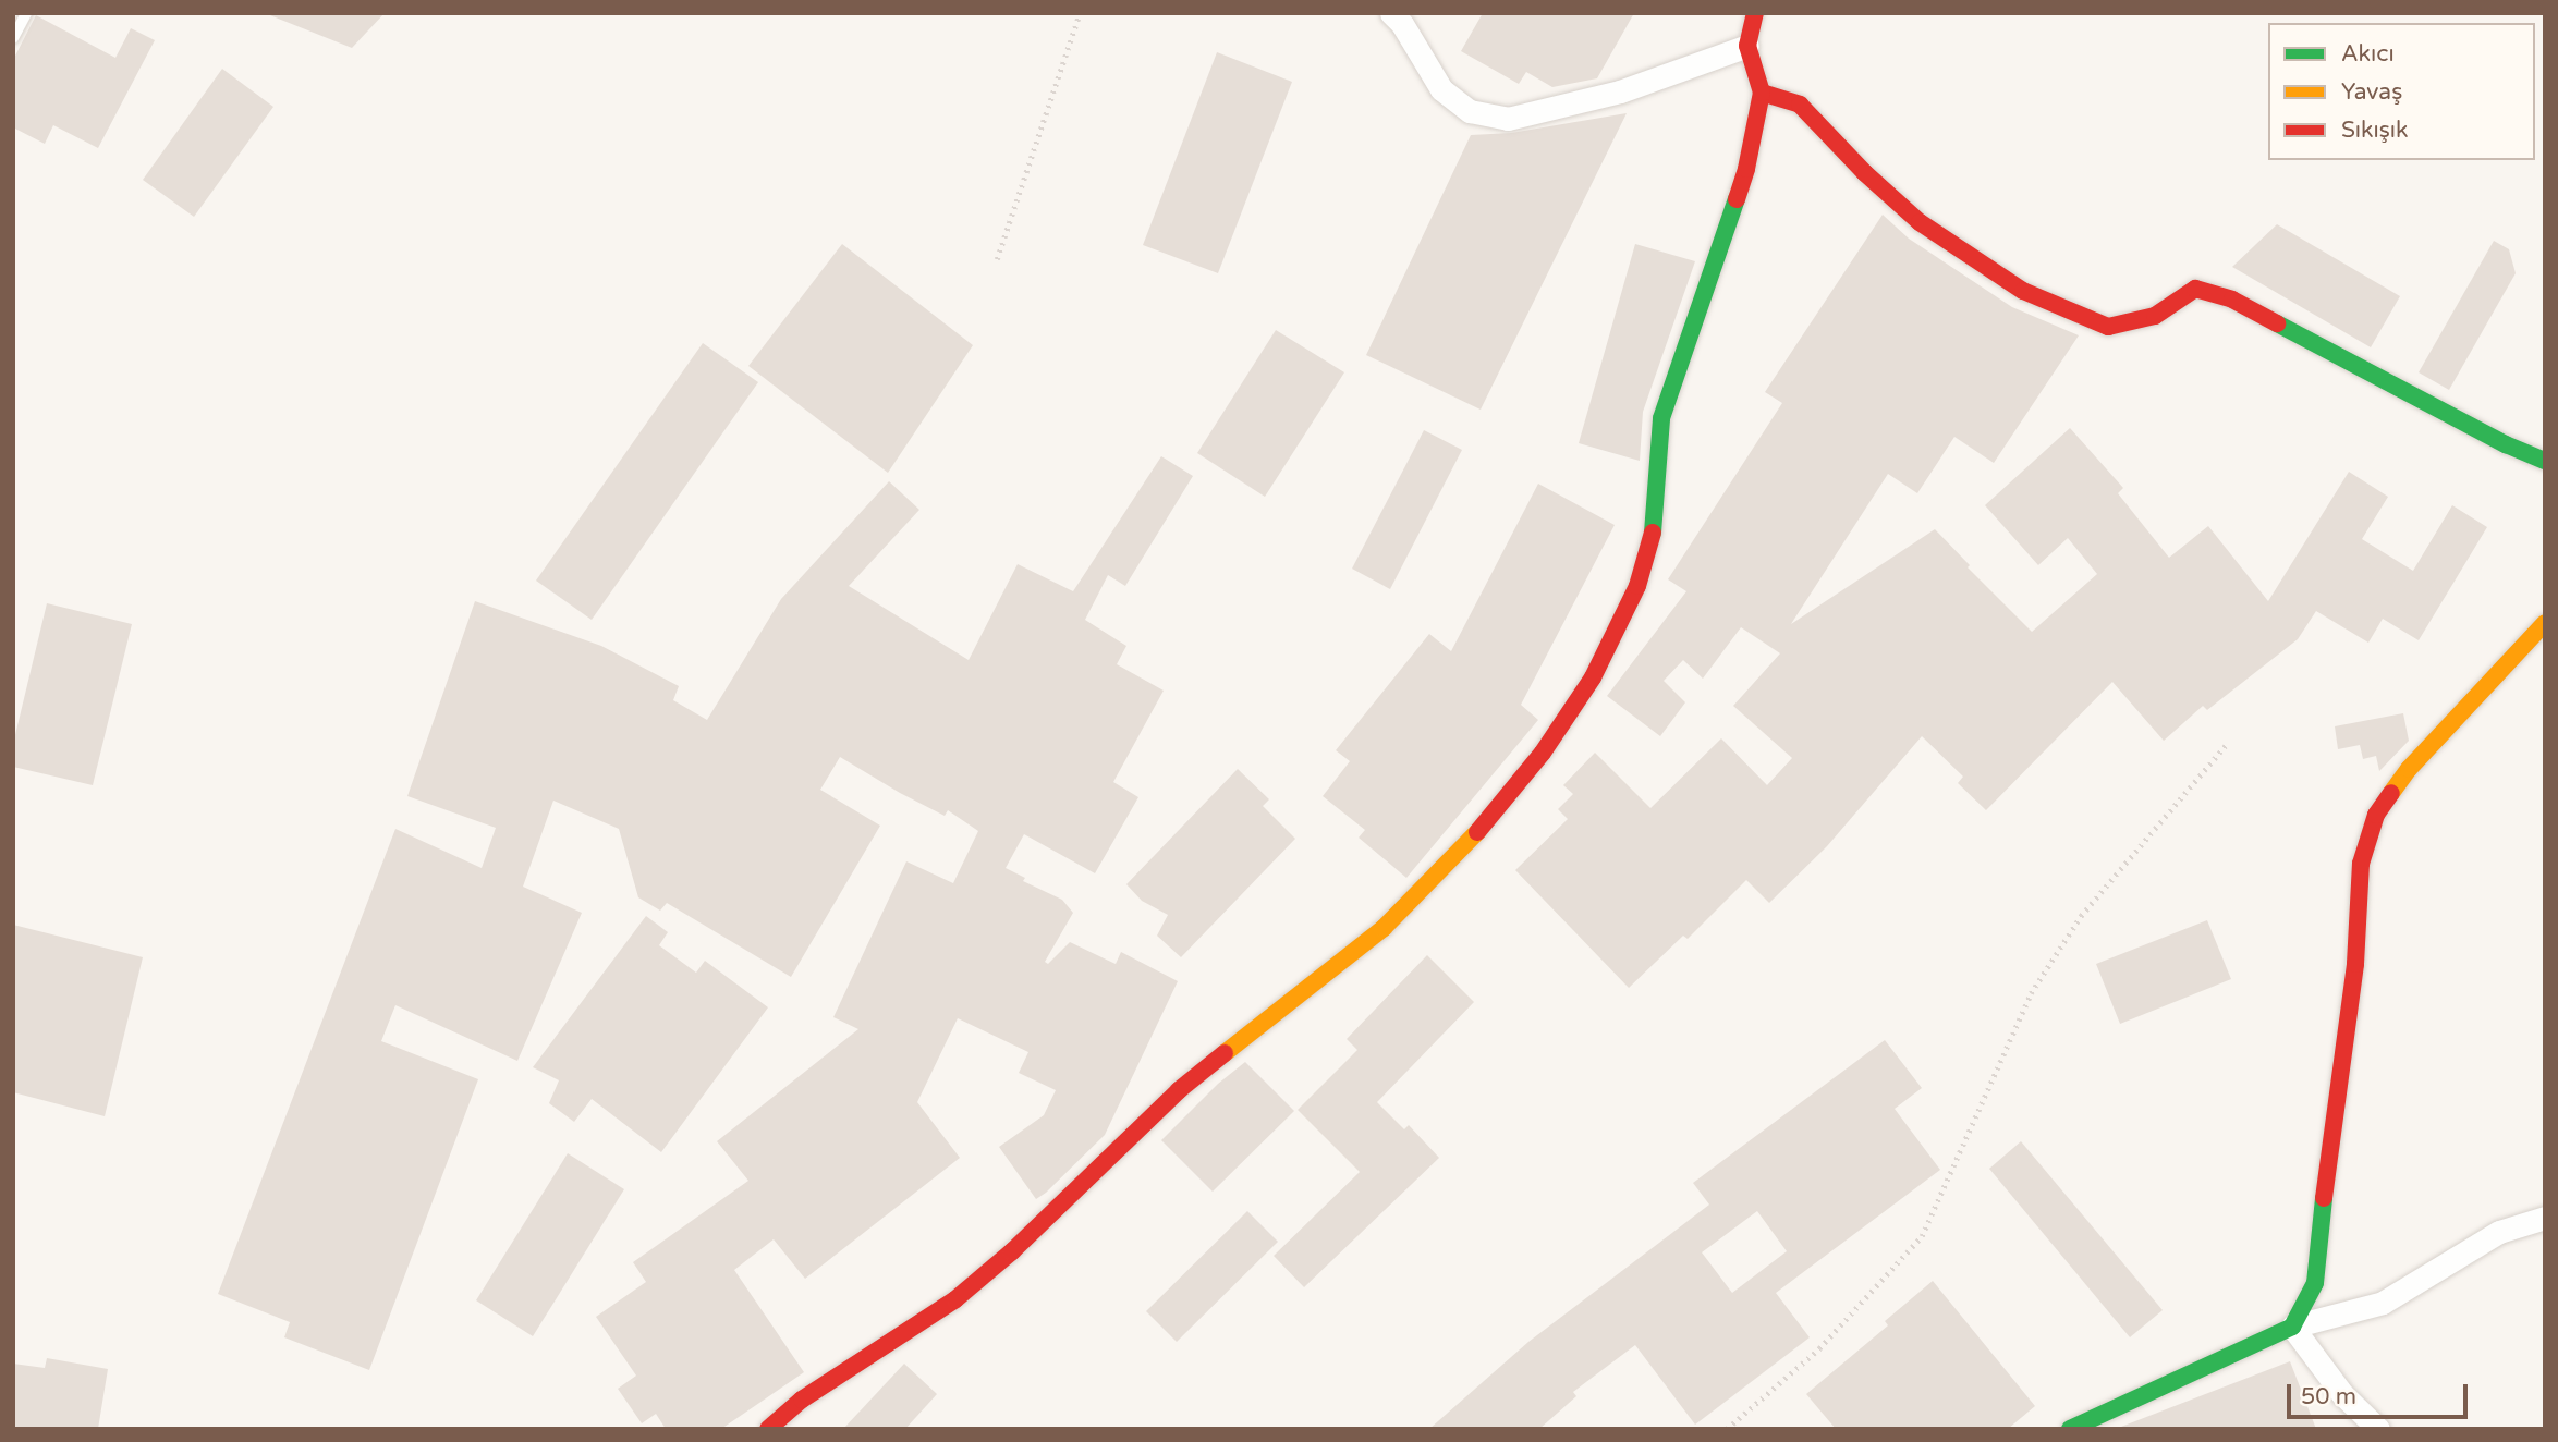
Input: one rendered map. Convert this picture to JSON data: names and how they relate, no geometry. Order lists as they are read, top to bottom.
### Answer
{
  "legend": ["Akıcı", "Yavaş", "Sıkışık"],
  "scale_bar": "50 m"
}
